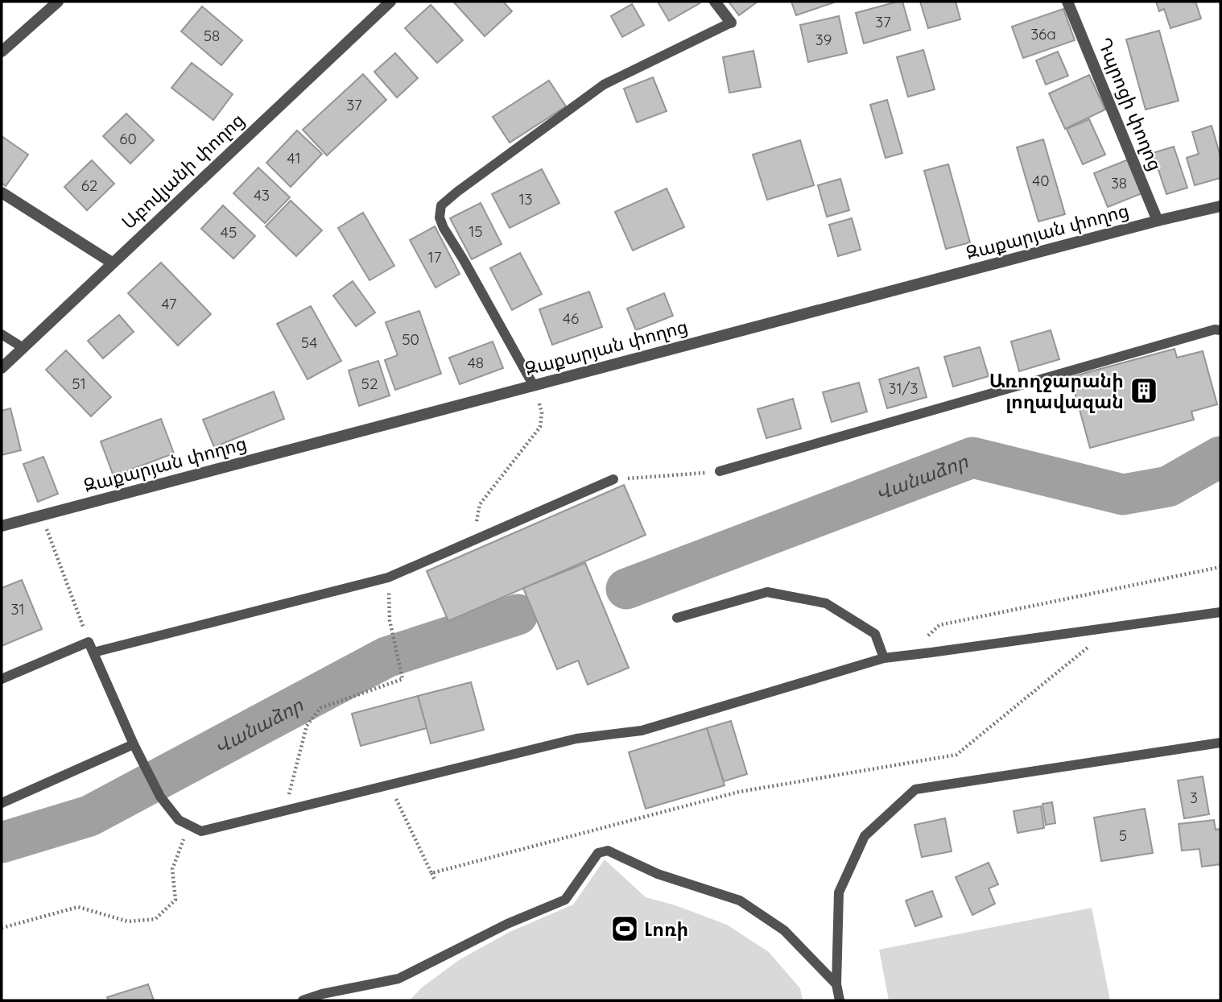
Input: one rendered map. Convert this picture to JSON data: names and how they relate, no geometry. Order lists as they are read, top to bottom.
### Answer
{
  "streets": {
    "street": ["Դպրոցի փողոց", "Աբովյանի փողոց", "Զաքարյան փողոց"]
  },
  "crossings": [
    ["Դպրոցի փողոց", "Զաքարյան փողոց"]
  ],
  "water": ["Վանաձոր"],
  "places": {
    "building": ["Առողջարանի լողավազան"],
    "sports": ["Լոռի"]
  },
  "house_numbers": [
    "37",
    "36a",
    "58",
    "39",
    "37",
    "60",
    "41",
    "40",
    "38",
    "62",
    "43",
    "13",
    "15",
    "45",
    "17",
    "47",
    "46",
    "50",
    "54",
    "48",
    "51",
    "52",
    "31/3",
    "31",
    "3",
    "5"
  ]
}
